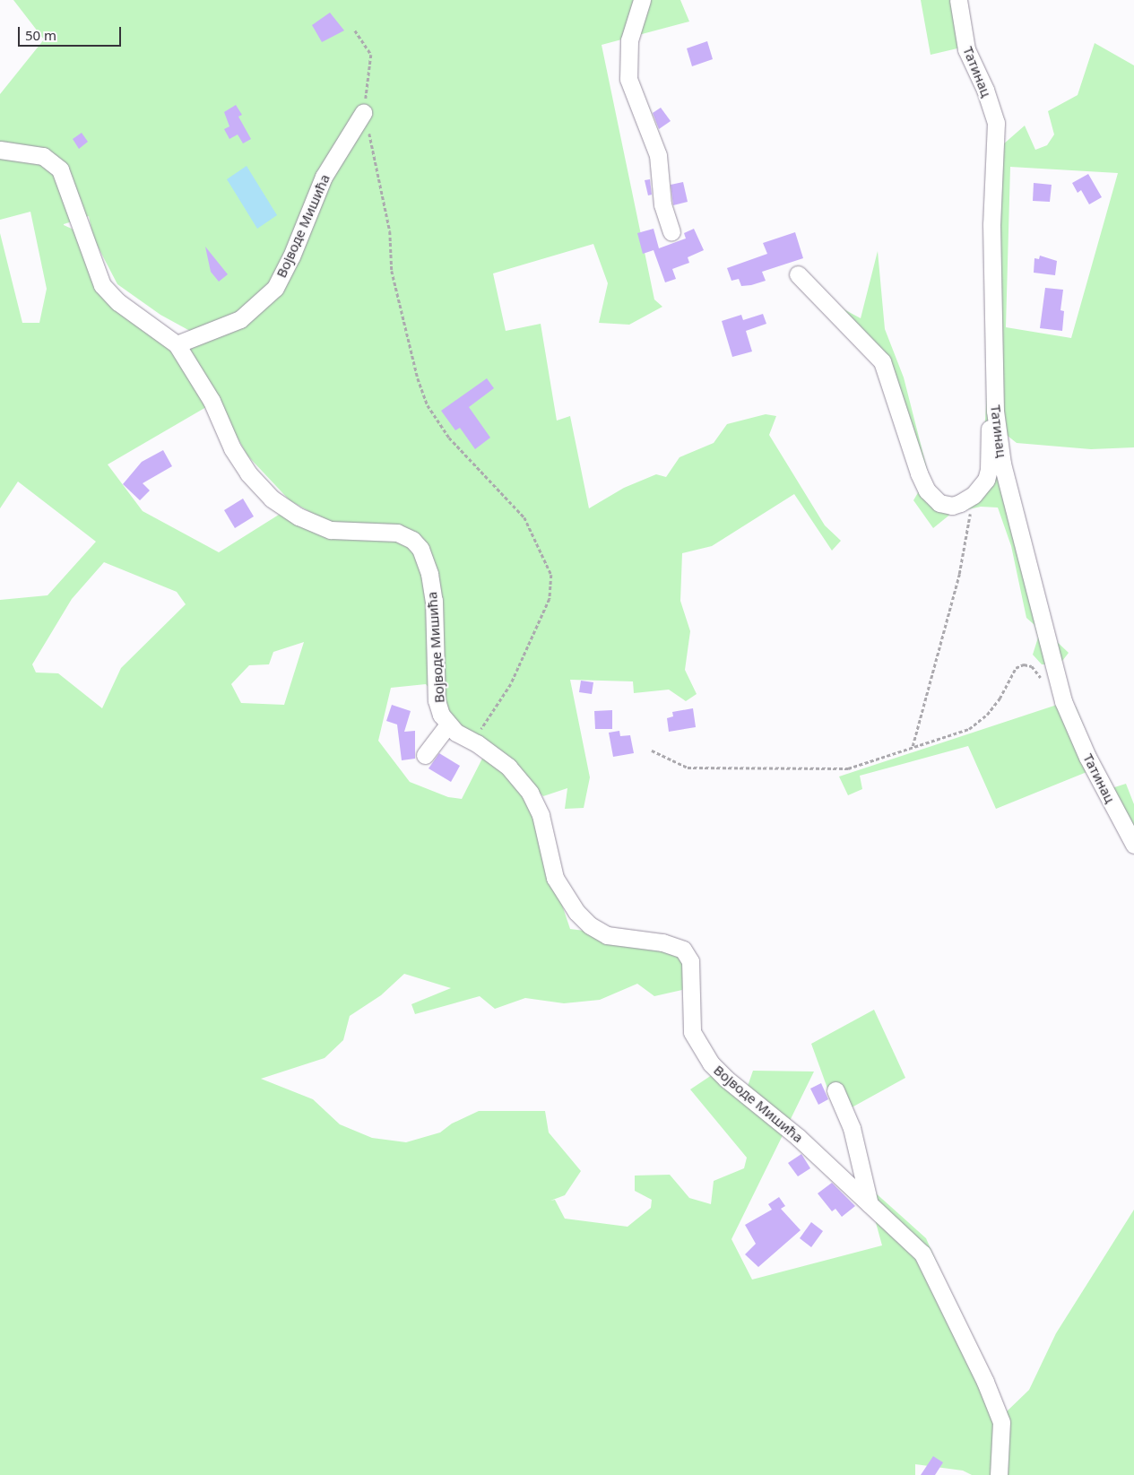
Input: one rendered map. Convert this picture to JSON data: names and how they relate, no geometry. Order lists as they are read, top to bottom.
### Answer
{
  "streets": {
    "street": ["Татинац", "Војводе Мишића"]
  },
  "scale_bar": "50 m"
}
